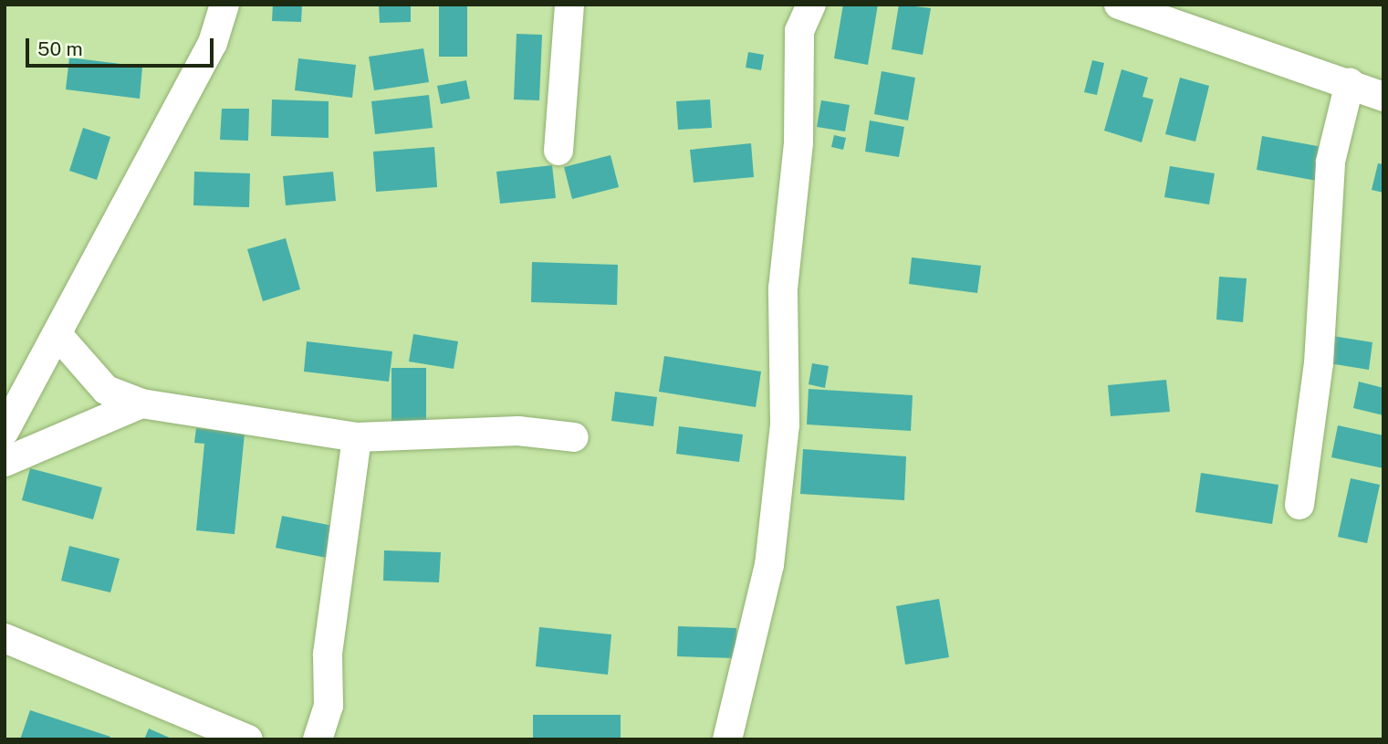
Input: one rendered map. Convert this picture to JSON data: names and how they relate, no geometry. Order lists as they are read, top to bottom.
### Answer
{
  "scale_bar": "50 m"
}
